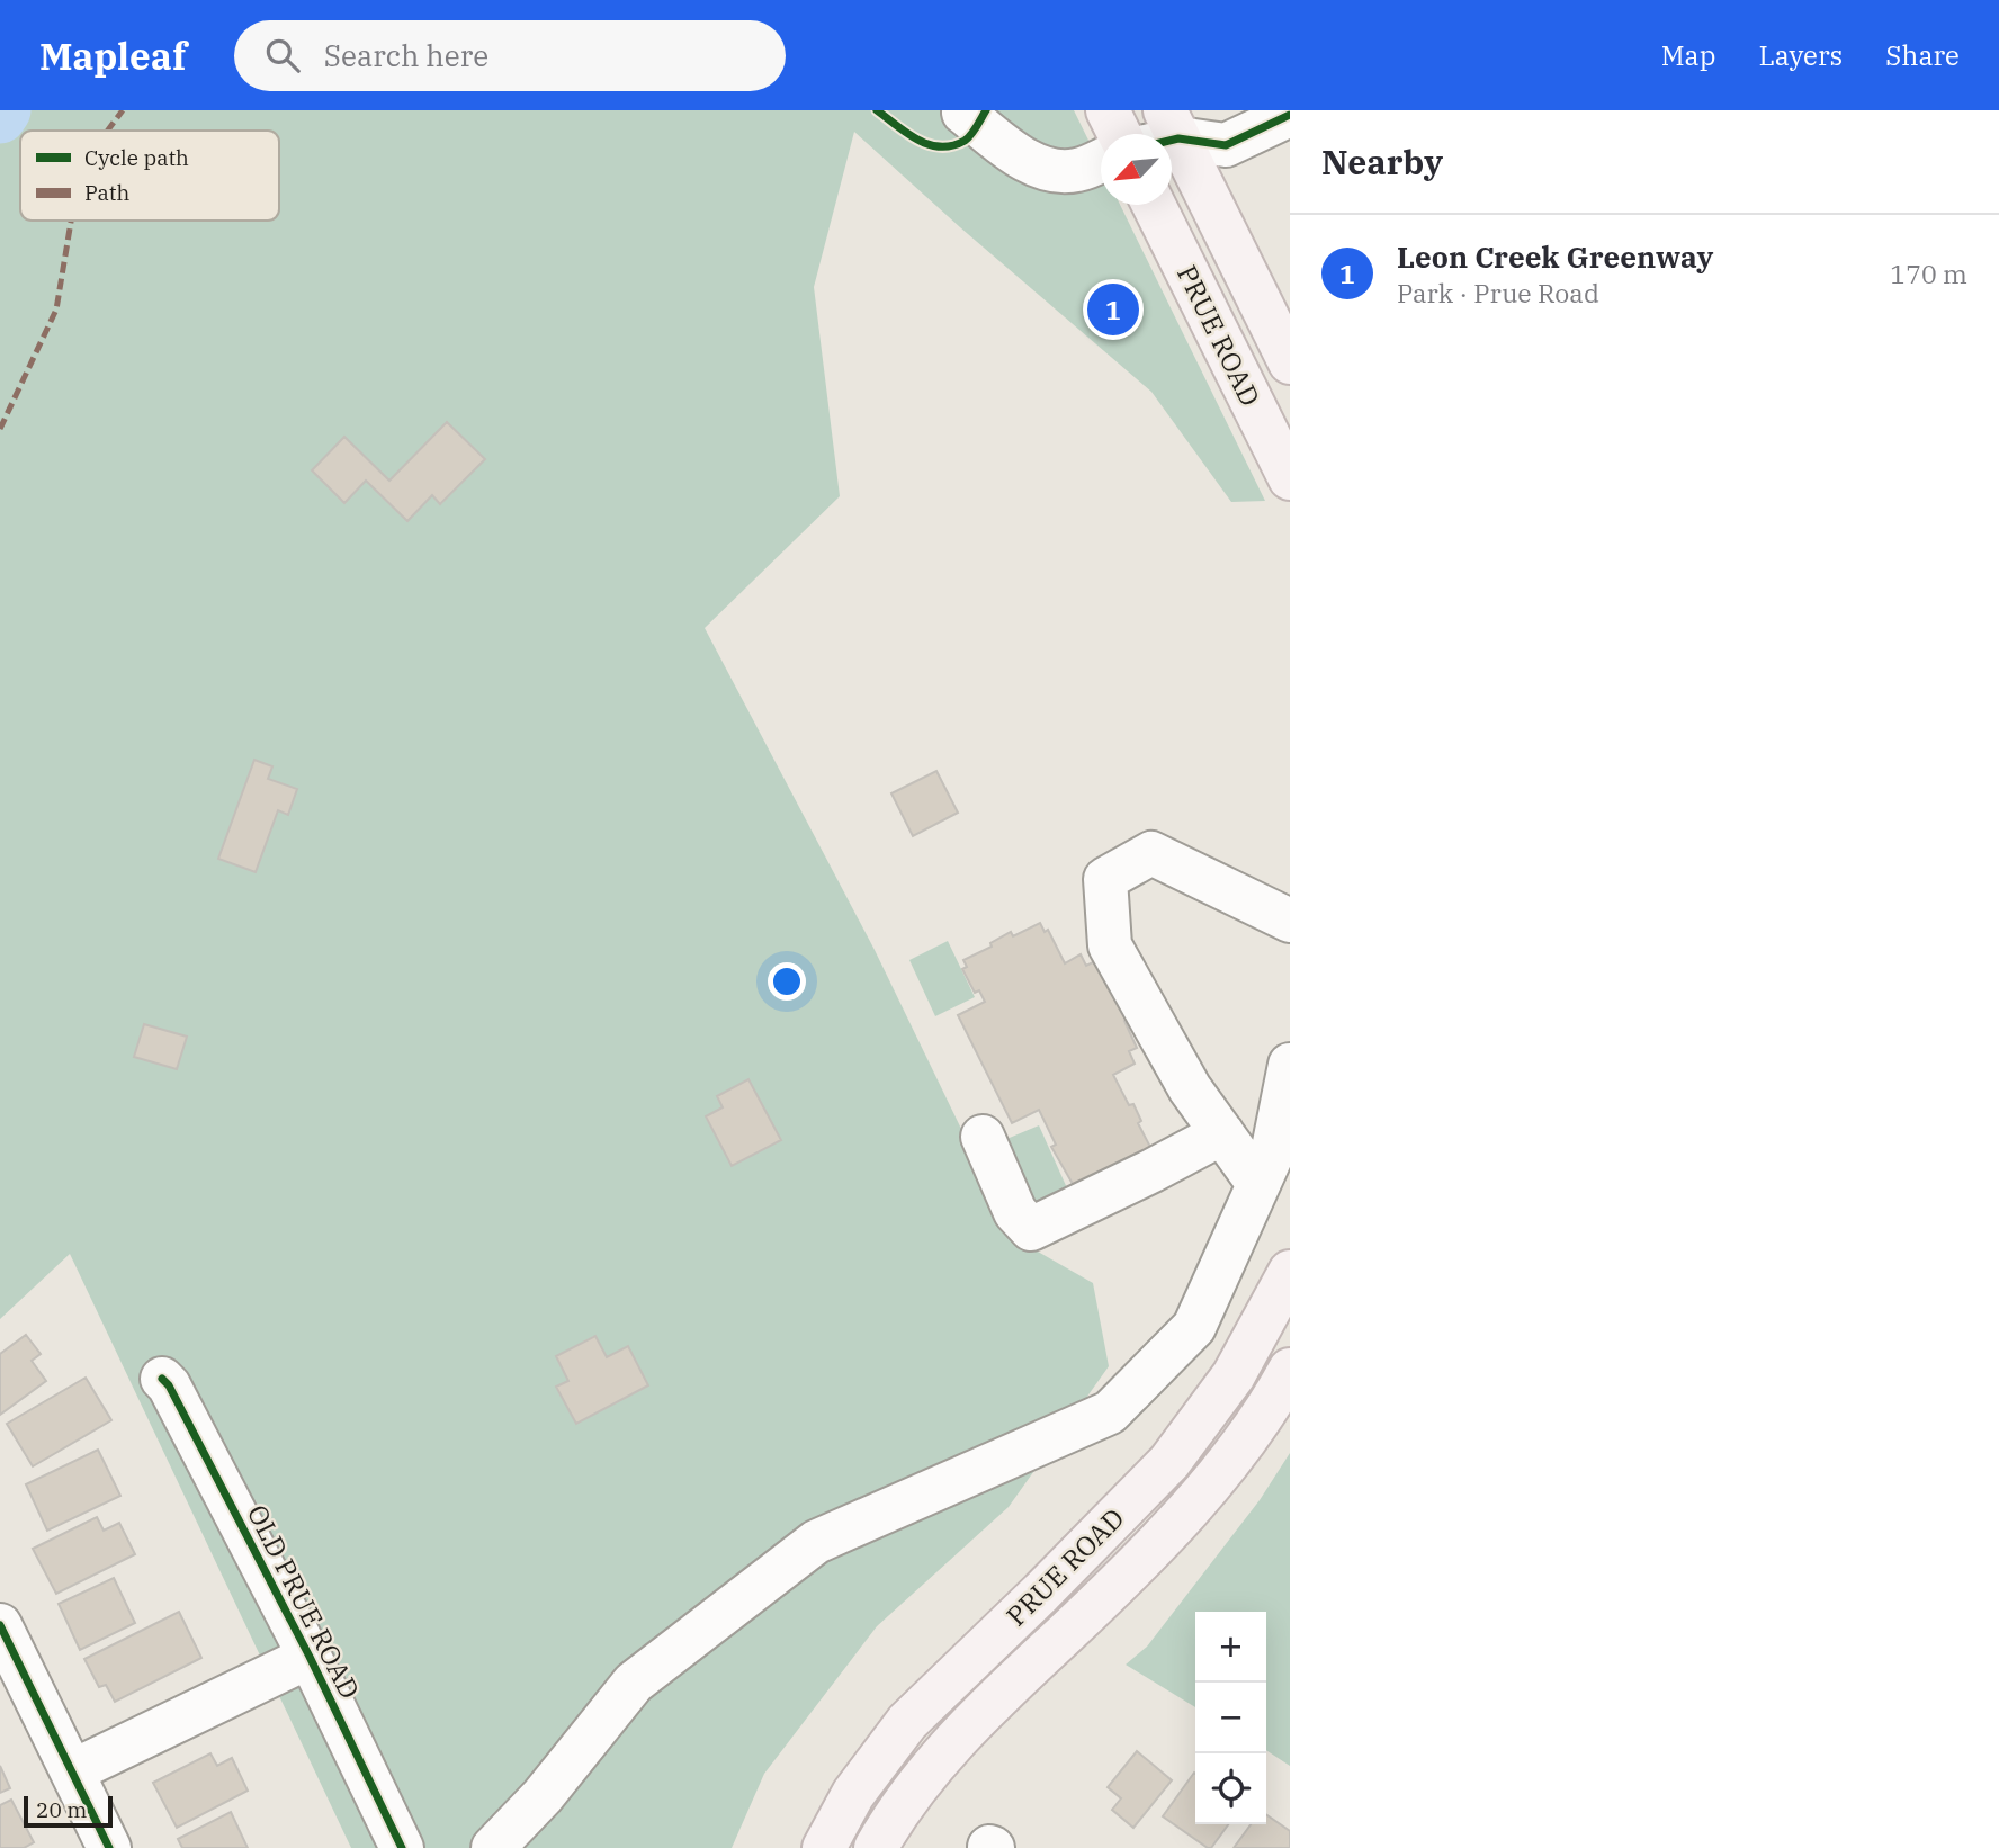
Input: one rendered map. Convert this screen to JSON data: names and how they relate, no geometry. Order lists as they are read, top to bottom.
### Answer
{
  "streets": {
    "main road": ["PRUE ROAD"],
    "street": ["OLD PRUE ROAD"]
  },
  "legend": ["Cycle path", "Path"],
  "scale_bar": "20 m",
  "north": "bottom left",
  "page": {
    "header": "Mapleaf",
    "search": "Search here",
    "nav": ["Map", "Layers", "Share"],
    "heading": "Nearby",
    "list": [
      {
        "mark": "1",
        "name": "Leon Creek Greenway",
        "note": "Park · Prue Road",
        "value": "170 m"
      }
    ],
    "pins": "1",
    "map_buttons": ["+", "−"],
    "scale": "20 m"
  }
}
